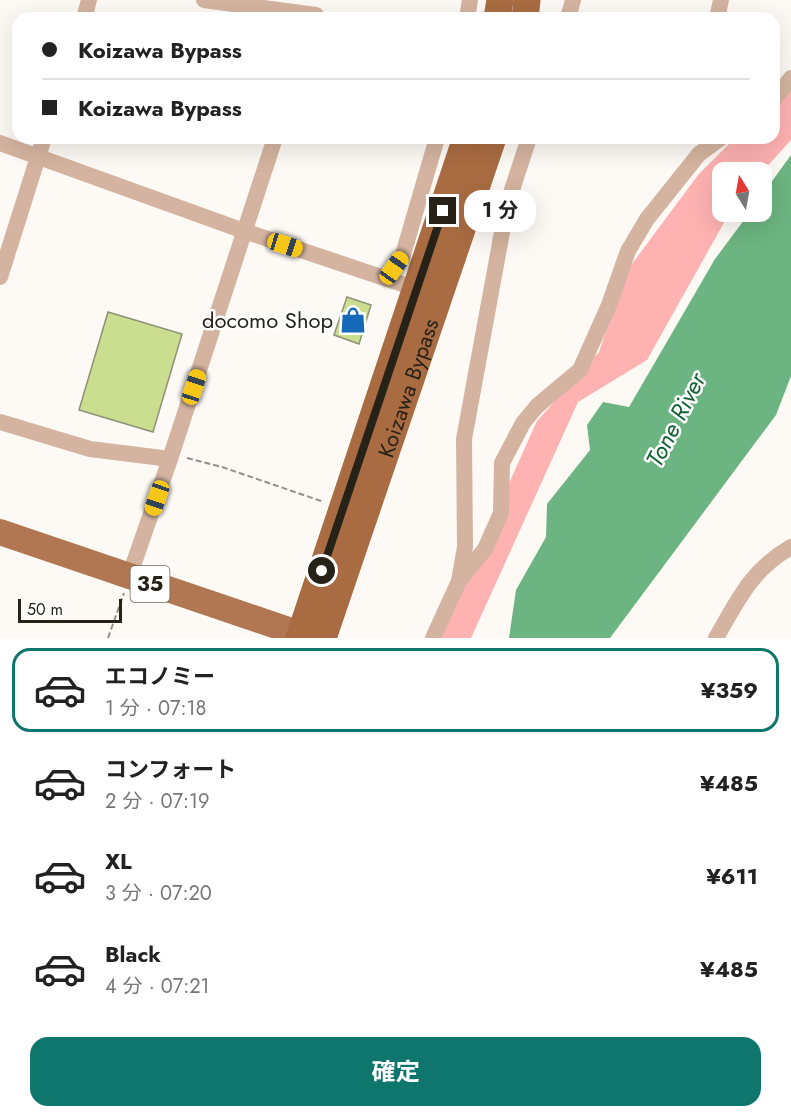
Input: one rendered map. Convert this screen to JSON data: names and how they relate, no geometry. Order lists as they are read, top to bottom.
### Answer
{
  "streets": {
    "highway": ["Koizawa Bypass"],
    "main road": ["35"]
  },
  "crossings": [
    ["Koizawa Bypass", "35"]
  ],
  "water": ["Tone River"],
  "places": {
    "shop": ["docomo Shop"]
  },
  "scale_bar": "50 m",
  "north": "top",
  "page": {
    "banner": ["Koizawa Bypass", "Koizawa Bypass"],
    "bubble": "1 分",
    "scale": "50 m",
    "list": [
      {
        "name": "エコノミー",
        "note": "1 分 · 07:18",
        "value": "¥359"
      },
      {
        "name": "コンフォート",
        "note": "2 分 · 07:19",
        "value": "¥485"
      },
      {
        "name": "XL",
        "note": "3 分 · 07:20",
        "value": "¥611"
      },
      {
        "name": "Black",
        "note": "4 分 · 07:21",
        "value": "¥485"
      }
    ],
    "buttons": "確定"
  }
}
